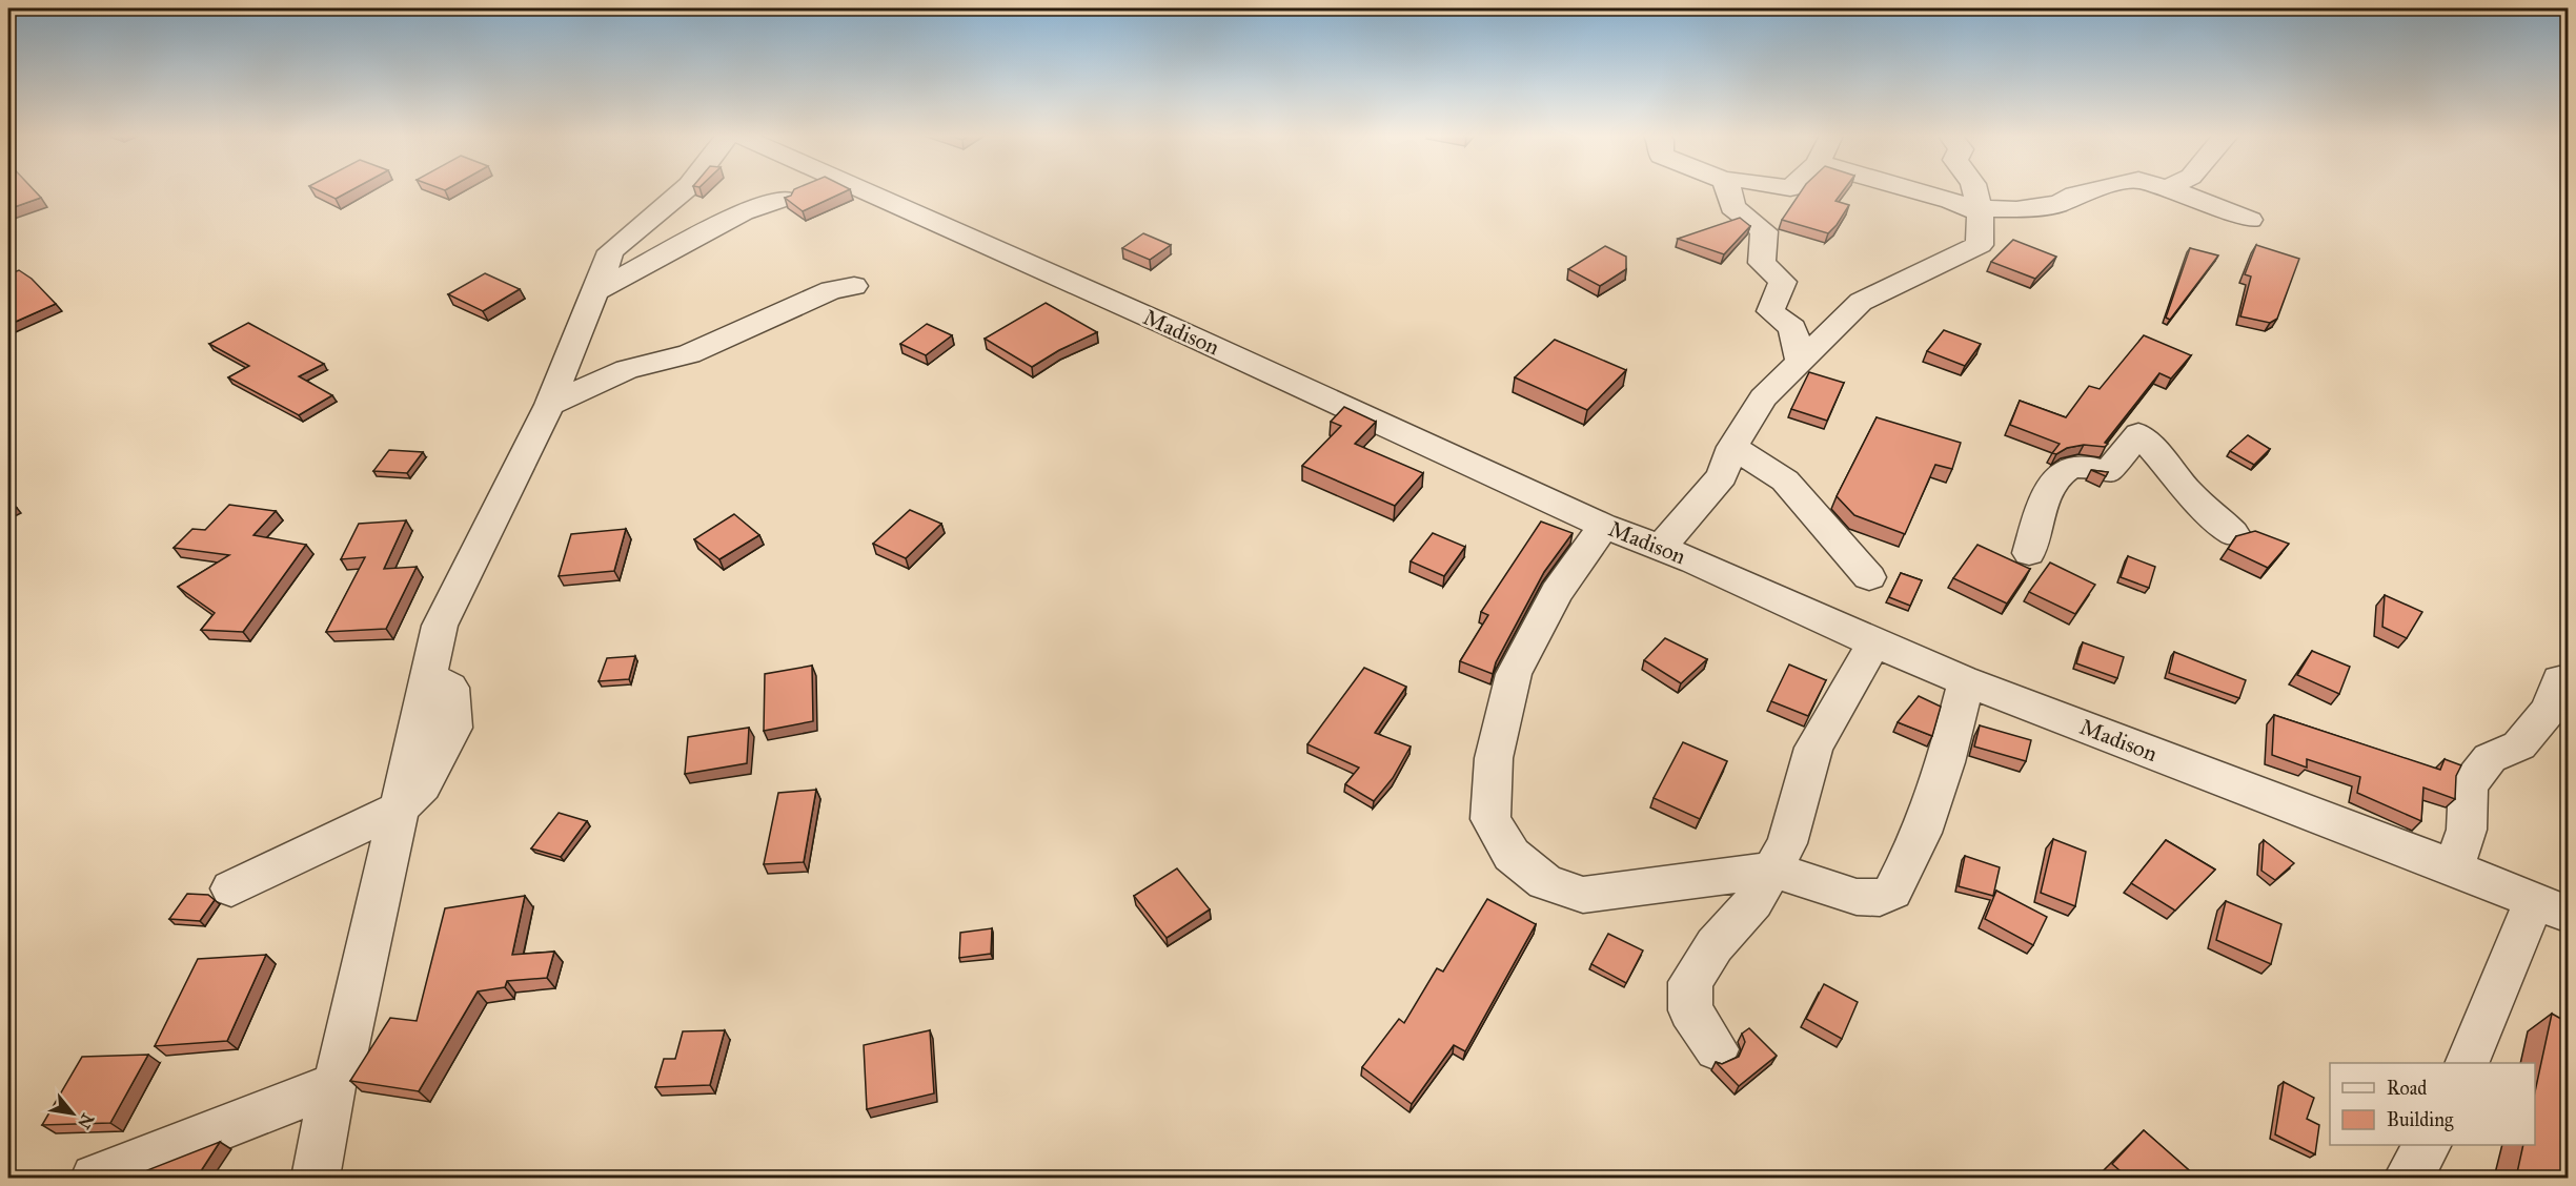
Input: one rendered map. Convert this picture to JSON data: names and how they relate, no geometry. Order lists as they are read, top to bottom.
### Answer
{
  "streets": {
    "street": ["Madison"]
  },
  "legend": ["Road", "Building"],
  "north": "bottom right"
}
